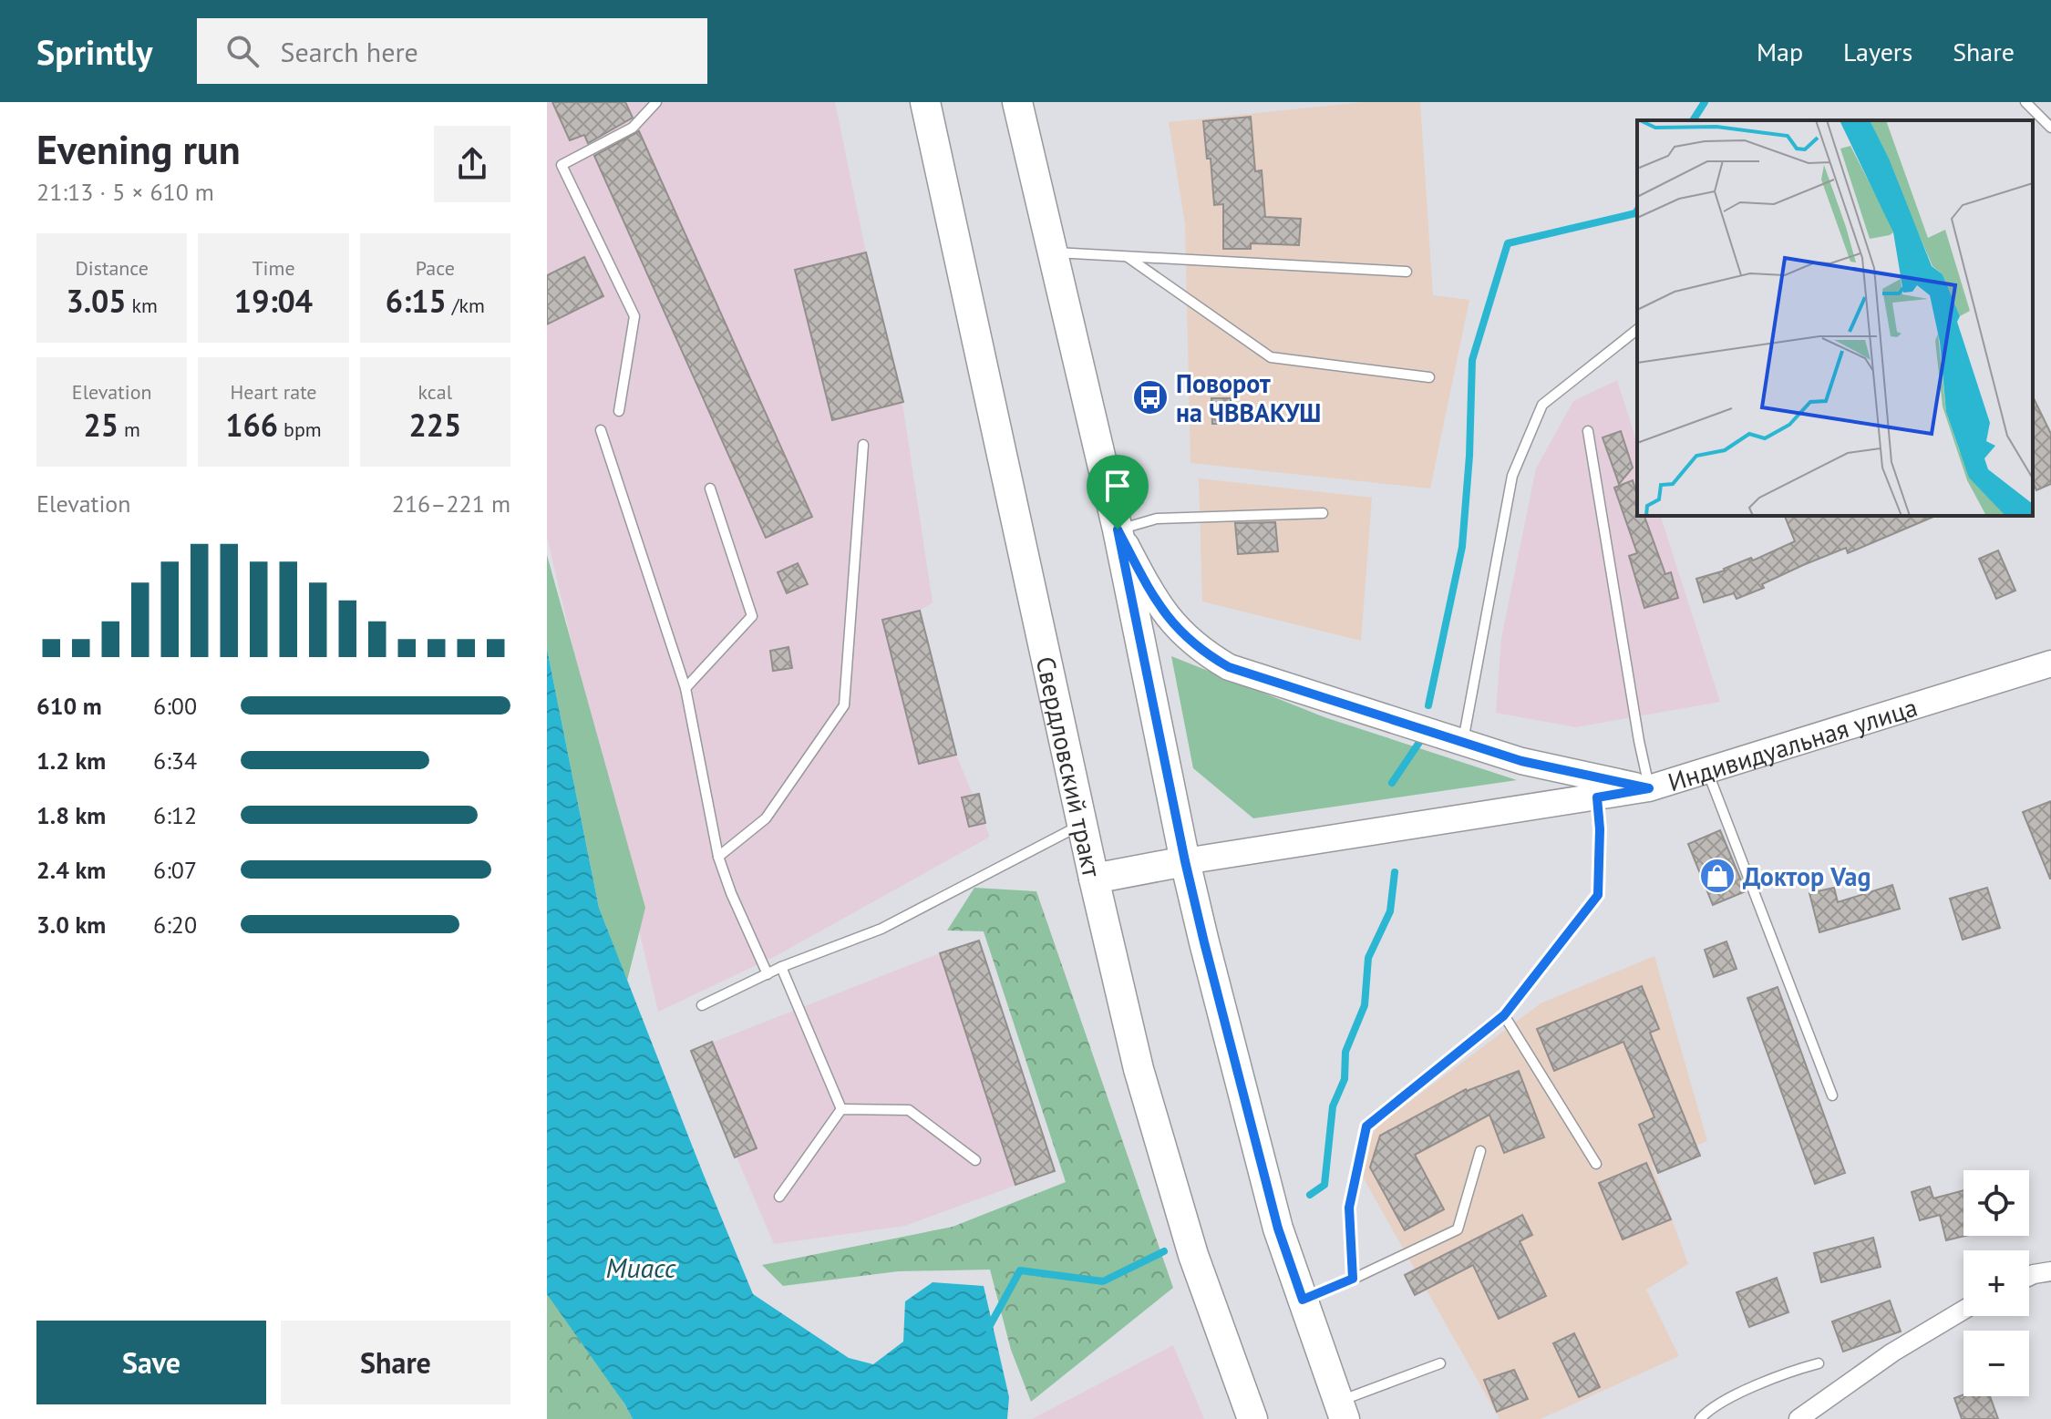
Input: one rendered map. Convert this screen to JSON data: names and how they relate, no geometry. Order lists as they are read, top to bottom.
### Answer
{
  "streets": {
    "main road": ["Индивидуальная улица", "Свердловский тракт"]
  },
  "water": ["Миасс"],
  "places": {
    "bus stop": ["Поворот на ЧВВАКУШ"],
    "shop": ["Доктор Vag"]
  },
  "page": {
    "header": "Sprintly",
    "search": "Search here",
    "nav": ["Map", "Layers", "Share"],
    "heading": ["Evening run", "21:13 · 5 × 610 m"],
    "stats": [
      ["Distance", "3.05 km"],
      ["Time", "19:04"],
      ["Pace", "6:15 /km"],
      ["Elevation", "25 m"],
      ["Heart rate", "166 bpm"],
      ["kcal", "225"]
    ],
    "chart": ["Elevation", "216–221 m"],
    "list": [
      {
        "name": "610 m",
        "note": "6:00"
      },
      {
        "name": "1.2 km",
        "note": "6:34"
      },
      {
        "name": "1.8 km",
        "note": "6:12"
      },
      {
        "name": "2.4 km",
        "note": "6:07"
      },
      {
        "name": "3.0 km",
        "note": "6:20"
      }
    ],
    "map_buttons": ["+", "−"],
    "buttons": ["Save", "Share"]
  }
}
